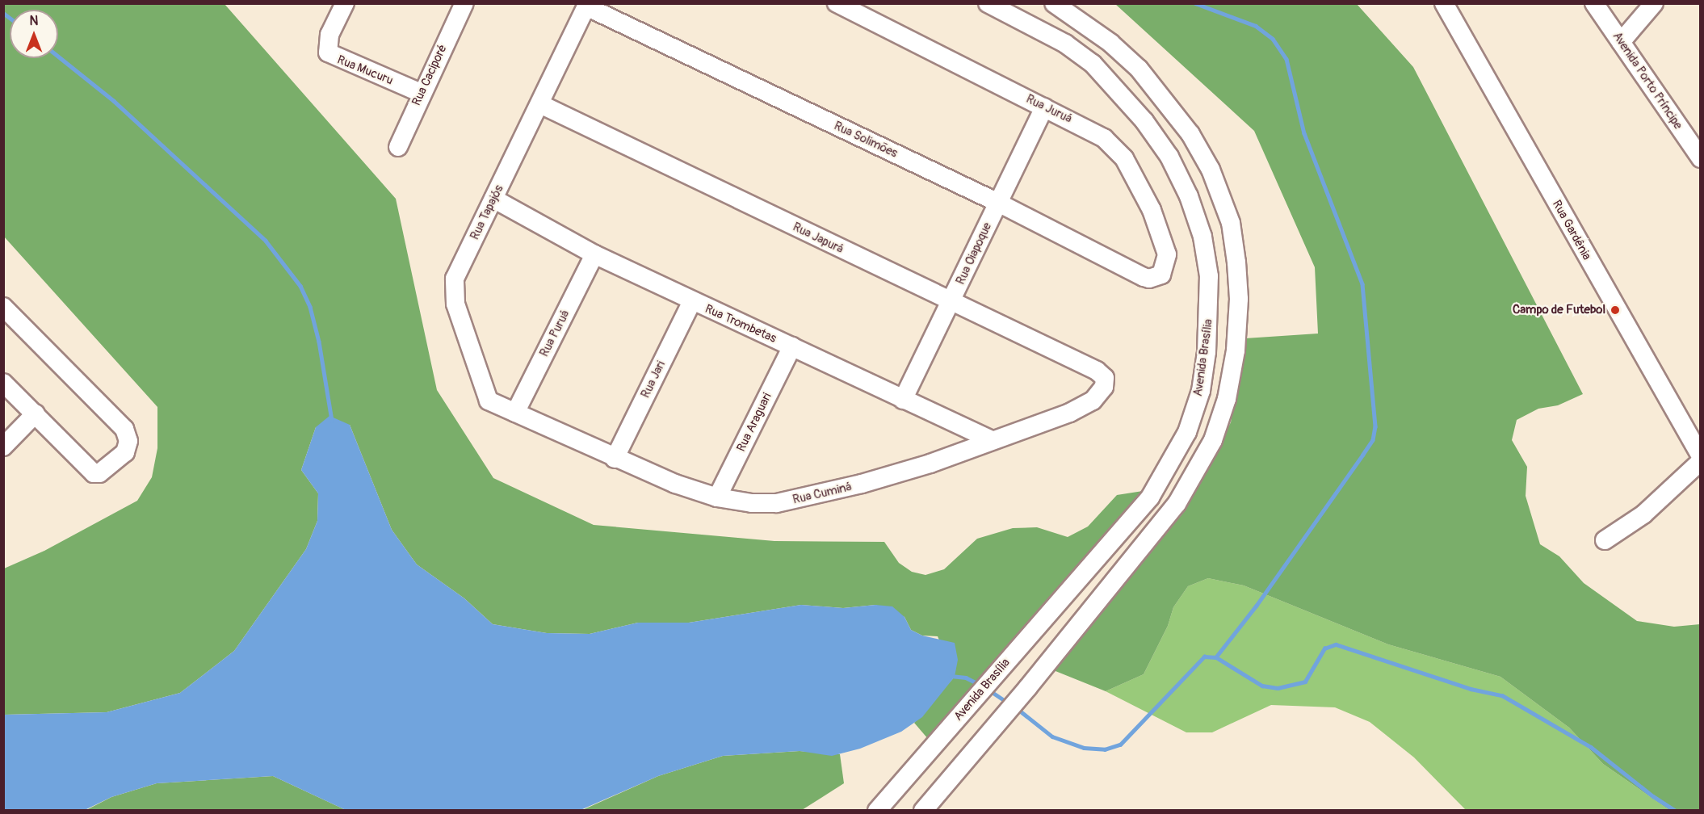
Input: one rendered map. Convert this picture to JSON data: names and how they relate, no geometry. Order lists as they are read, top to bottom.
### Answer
{
  "streets": {
    "street": [
      "Rua Mucuru",
      "Rua Caciporé",
      "Avenida Porto Príncipe",
      "Rua Juruá",
      "Rua Solimões",
      "Rua Tapajós",
      "Rua Gardênia",
      "Rua Japurá",
      "Rua Oiapoque",
      "Rua Trombetas",
      "Rua Puruá",
      "Avenida Brasília",
      "Rua Jari",
      "Rua Araguari",
      "Rua Cuminá"
    ]
  },
  "crossings": [
    ["Rua Mucuru", "Rua Caciporé"],
    ["Rua Juruá", "Rua Solimões"],
    ["Rua Juruá", "Rua Oiapoque"],
    ["Rua Solimões", "Rua Tapajós"],
    ["Rua Solimões", "Rua Oiapoque"],
    ["Rua Tapajós", "Rua Japurá"],
    ["Rua Tapajós", "Rua Trombetas"],
    ["Rua Tapajós", "Rua Puruá"],
    ["Rua Tapajós", "Rua Cuminá"],
    ["Rua Japurá", "Rua Oiapoque"],
    ["Rua Japurá", "Rua Cuminá"],
    ["Rua Oiapoque", "Rua Trombetas"],
    ["Rua Trombetas", "Rua Puruá"],
    ["Rua Trombetas", "Rua Jari"],
    ["Rua Trombetas", "Rua Araguari"],
    ["Rua Trombetas", "Rua Cuminá"],
    ["Rua Puruá", "Rua Cuminá"],
    ["Rua Jari", "Rua Cuminá"],
    ["Rua Araguari", "Rua Cuminá"]
  ],
  "places": ["Campo de Futebol"],
  "north": "top"
}
